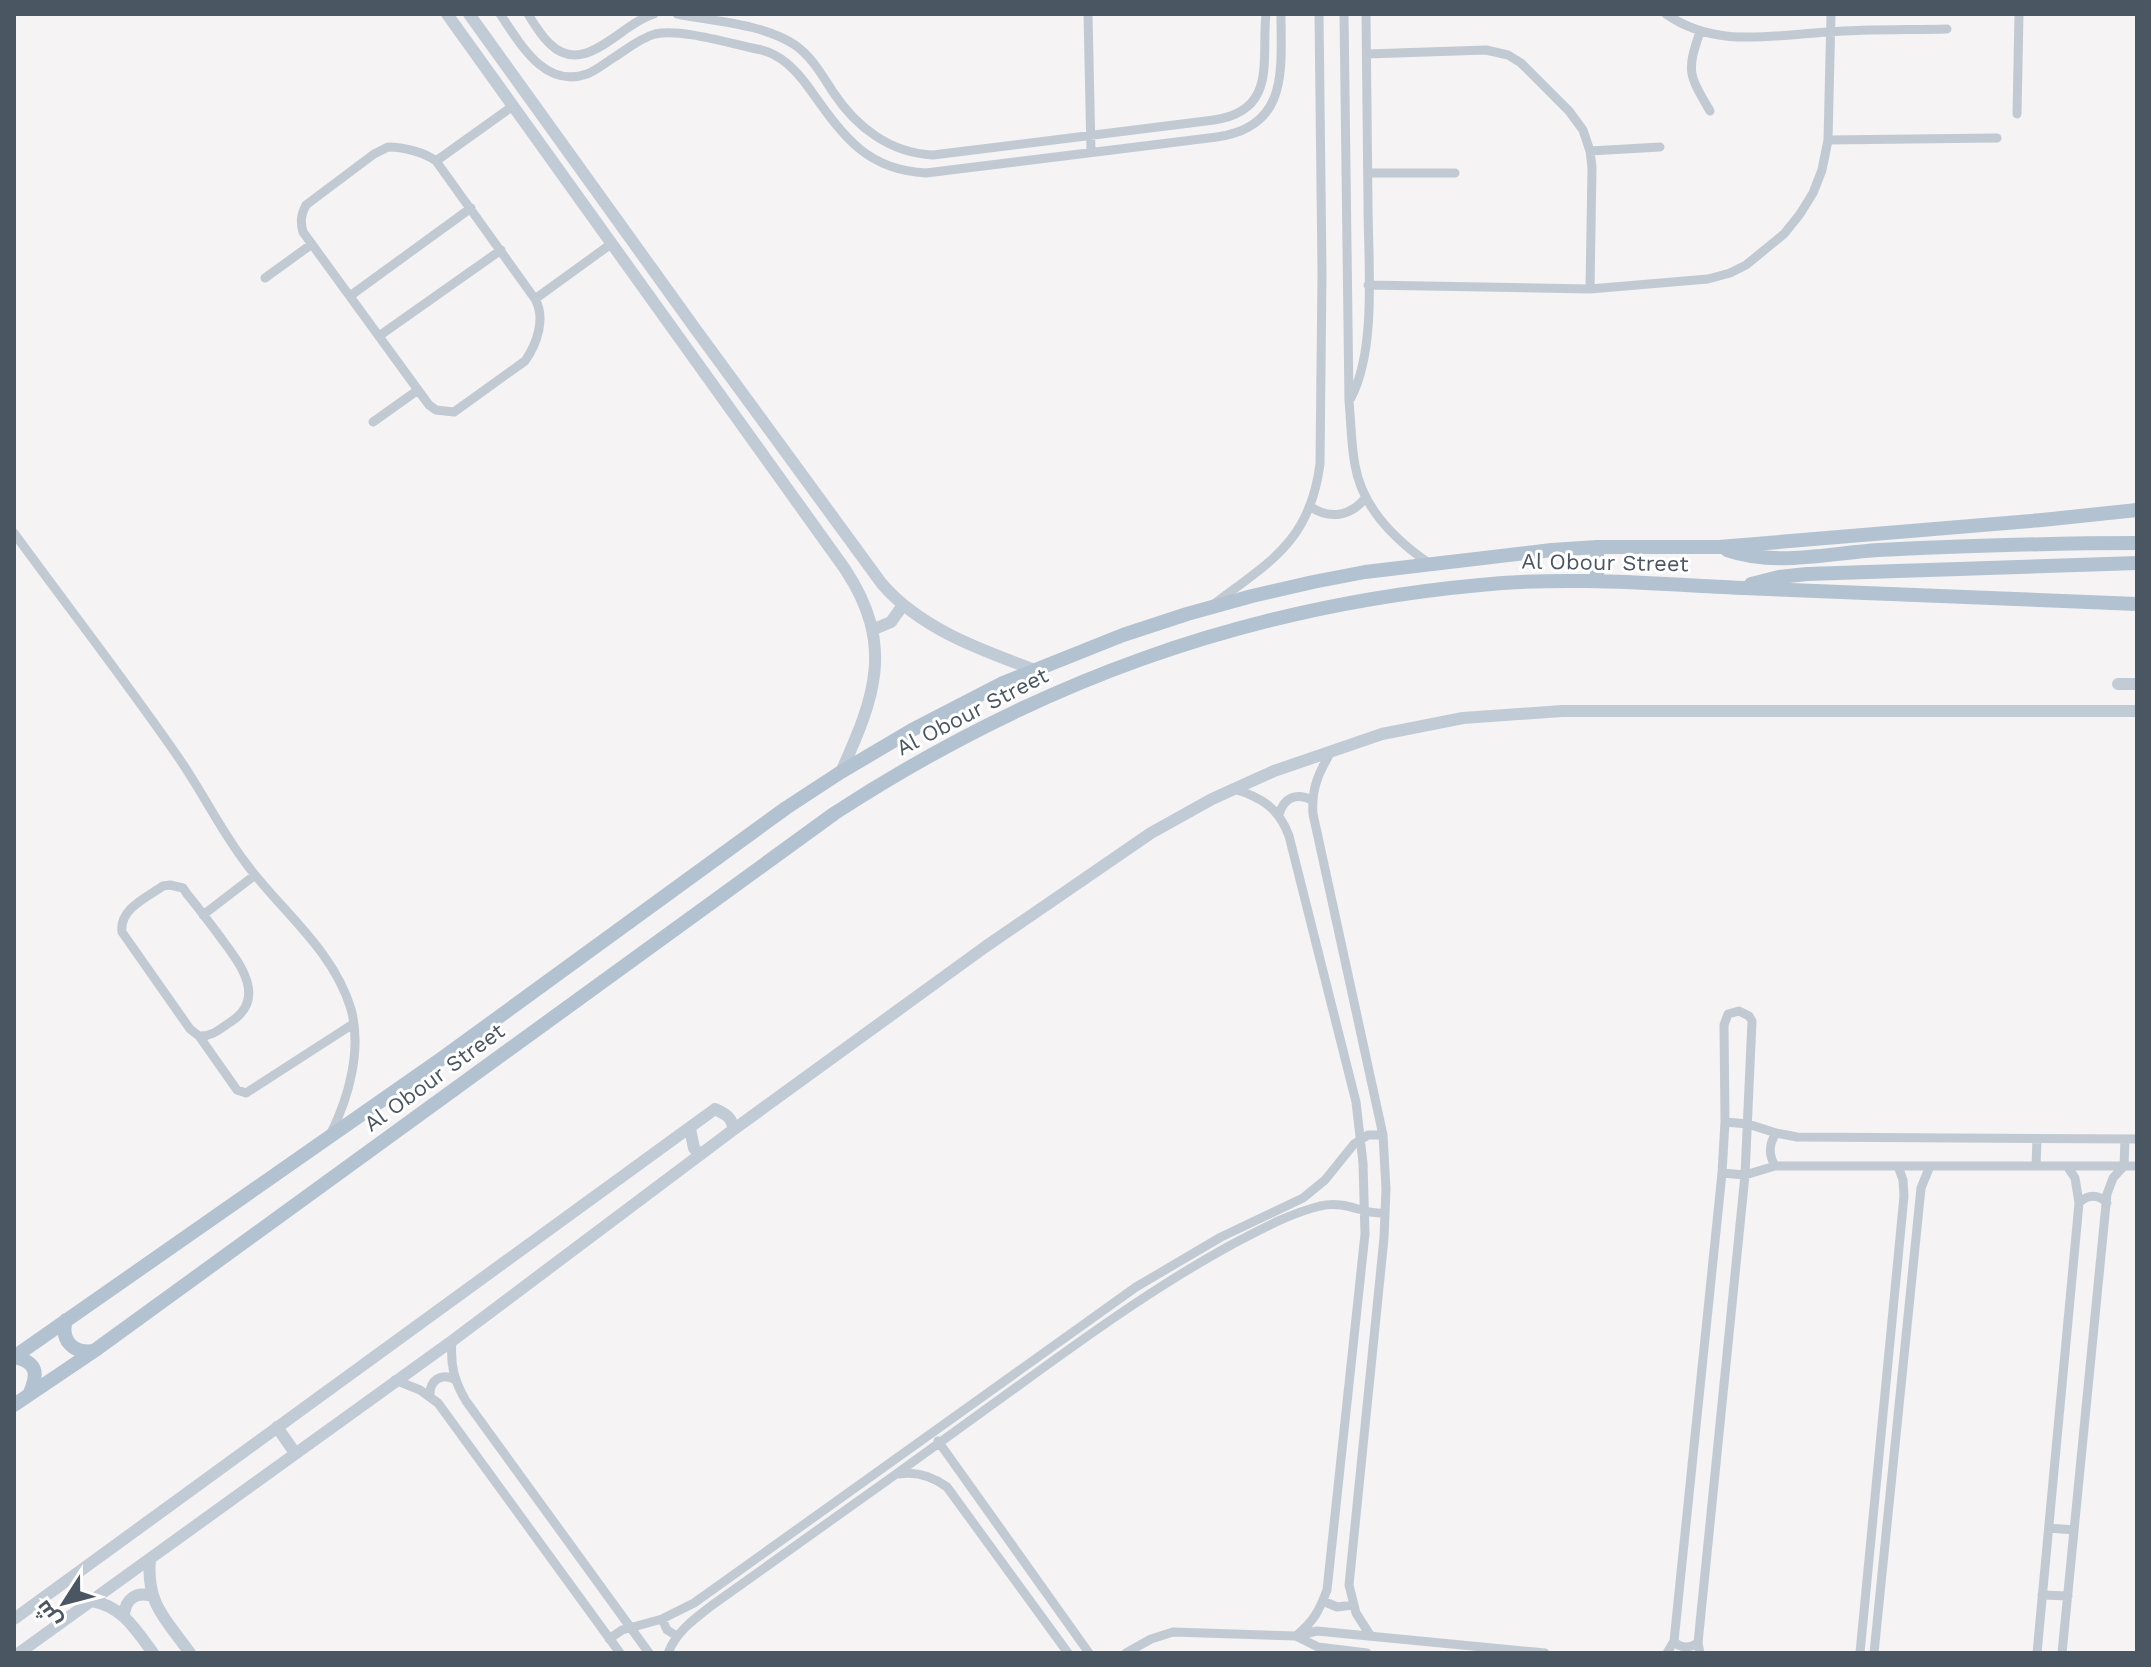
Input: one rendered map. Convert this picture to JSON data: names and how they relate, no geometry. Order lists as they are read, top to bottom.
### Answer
{
  "streets": {
    "main road": ["Al Obour Street"]
  },
  "north": "bottom left"
}
